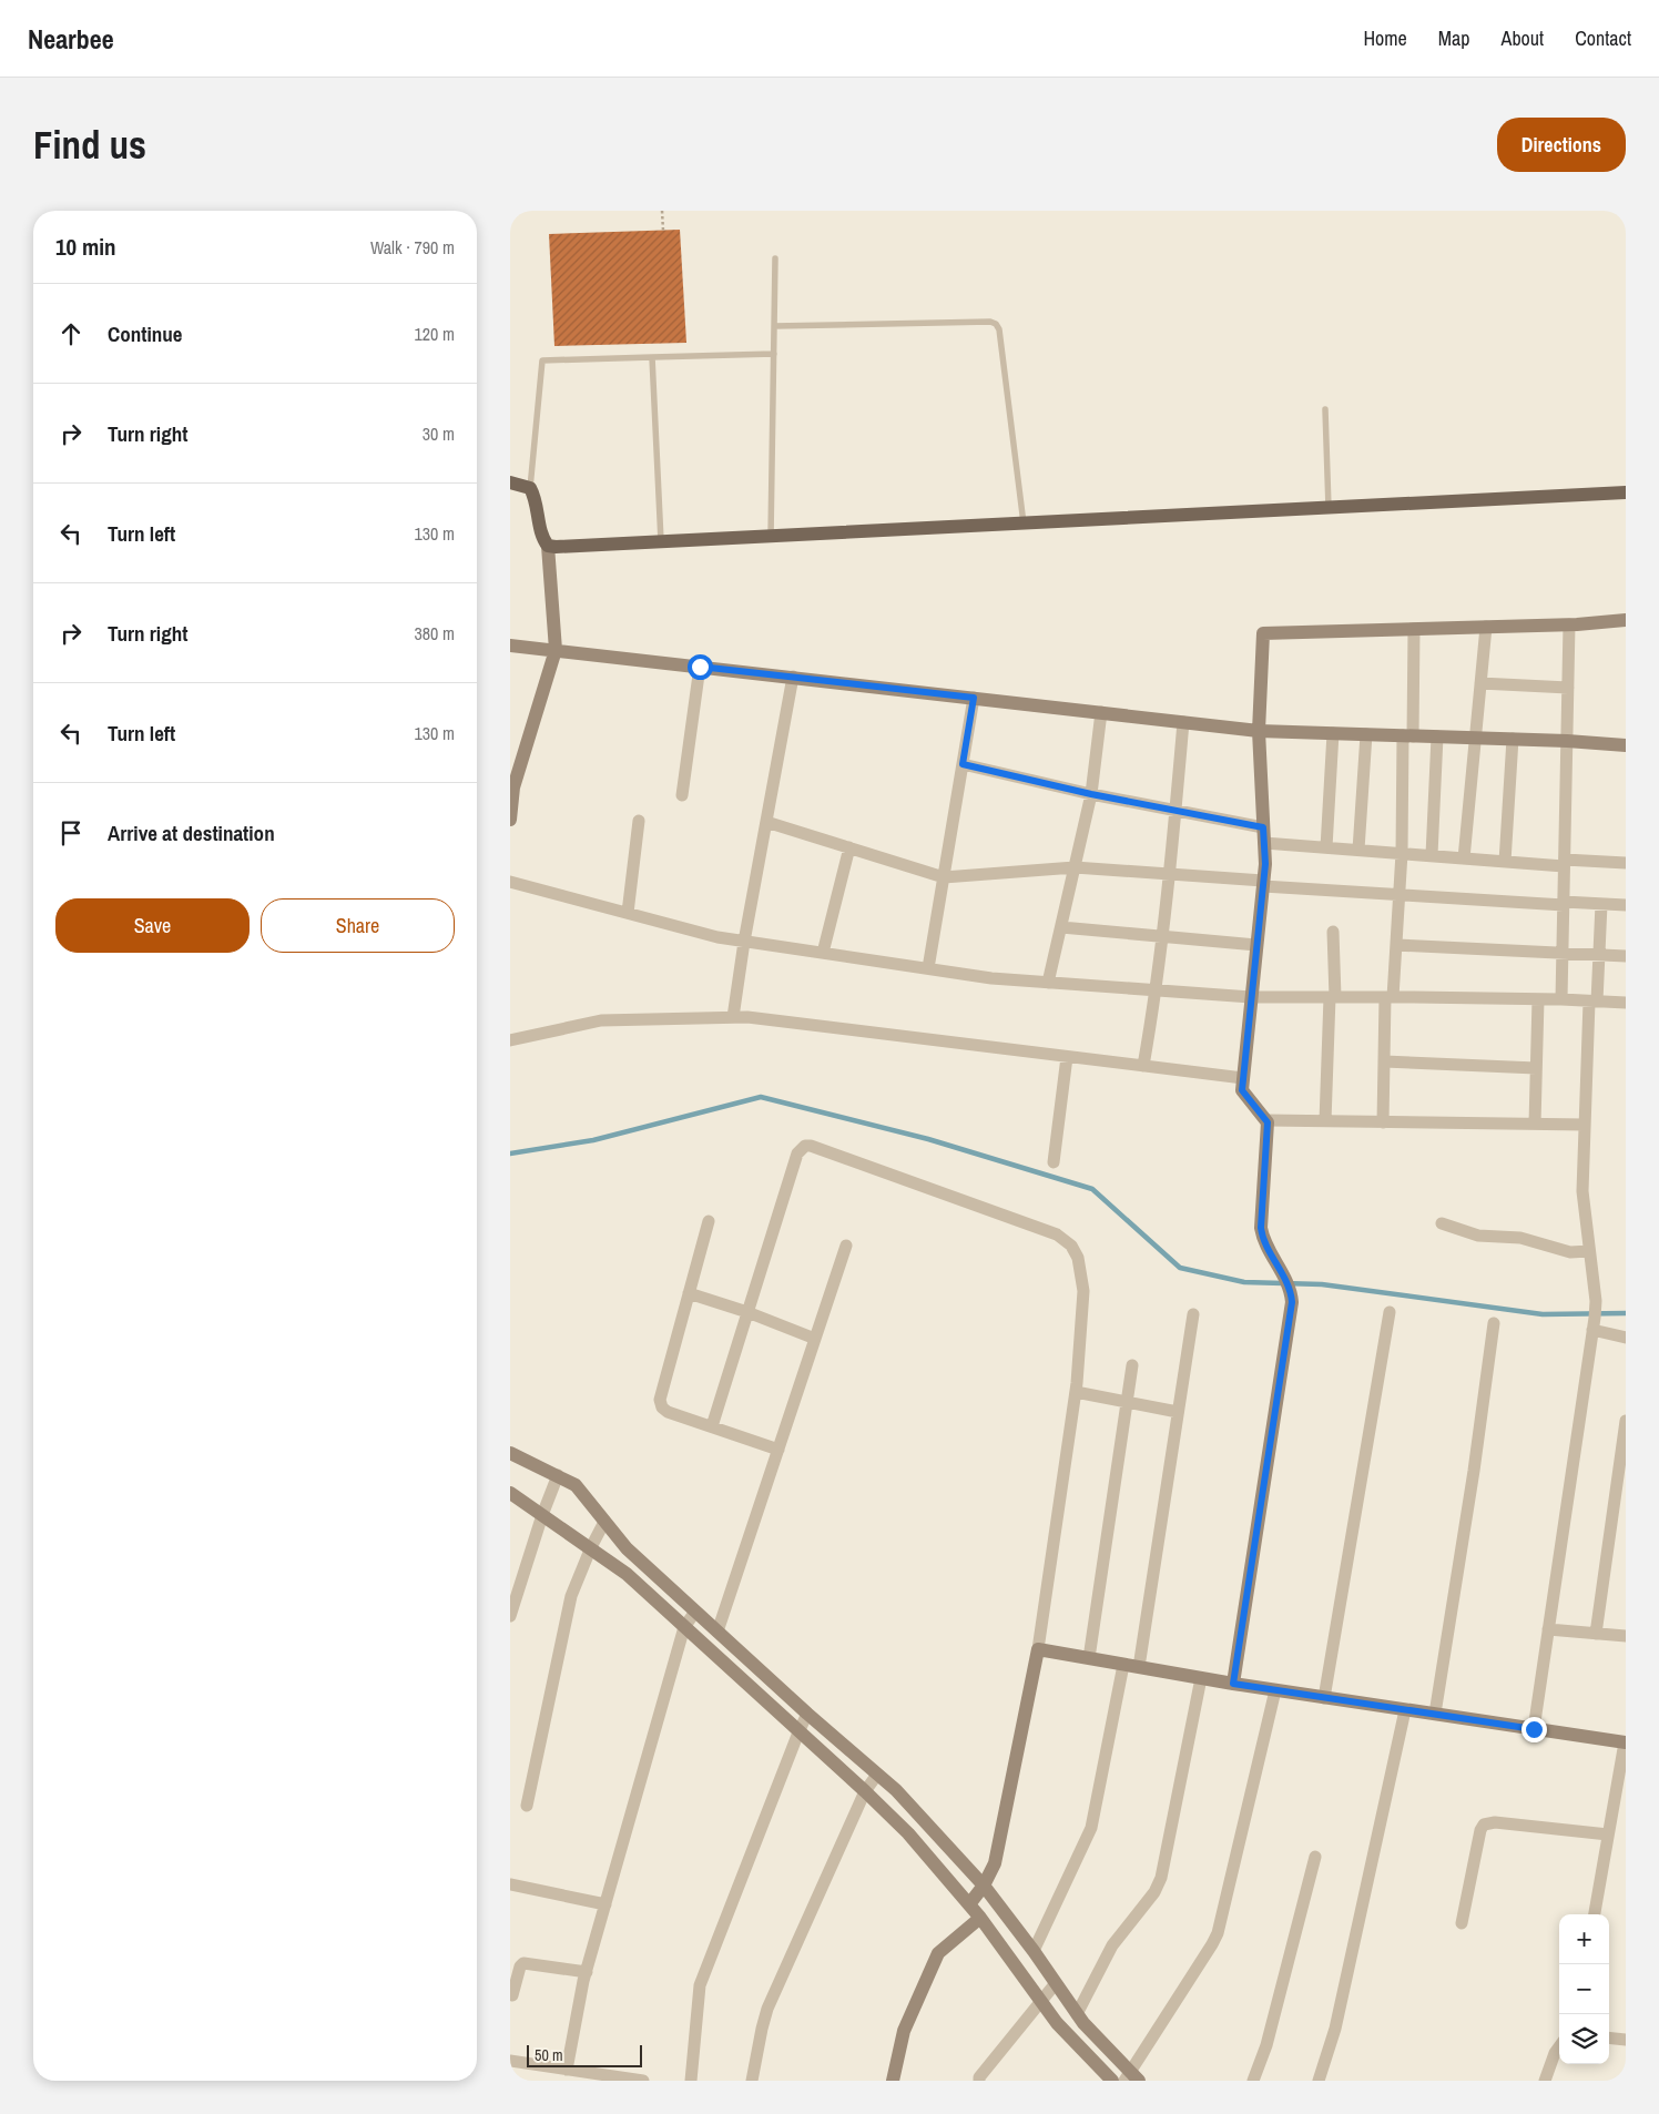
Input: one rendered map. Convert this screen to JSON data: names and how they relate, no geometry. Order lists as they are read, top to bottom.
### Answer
{
  "scale_bar": "50 m",
  "page": {
    "header": "Nearbee",
    "nav": [
      "Home",
      "Map",
      "About",
      "Contact"
    ],
    "buttons": [
      "Directions",
      ["Save", "Share"]
    ],
    "title": "Find us",
    "heading": ["10 min", "Walk · 790 m"],
    "list": [
      ["Continue", "120 m"],
      ["Turn right", "30 m"],
      ["Turn left", "130 m"],
      ["Turn right", "380 m"],
      ["Turn left", "130 m"],
      "Arrive at destination"
    ],
    "map_buttons": ["+", "−"],
    "scale": "50 m"
  }
}
